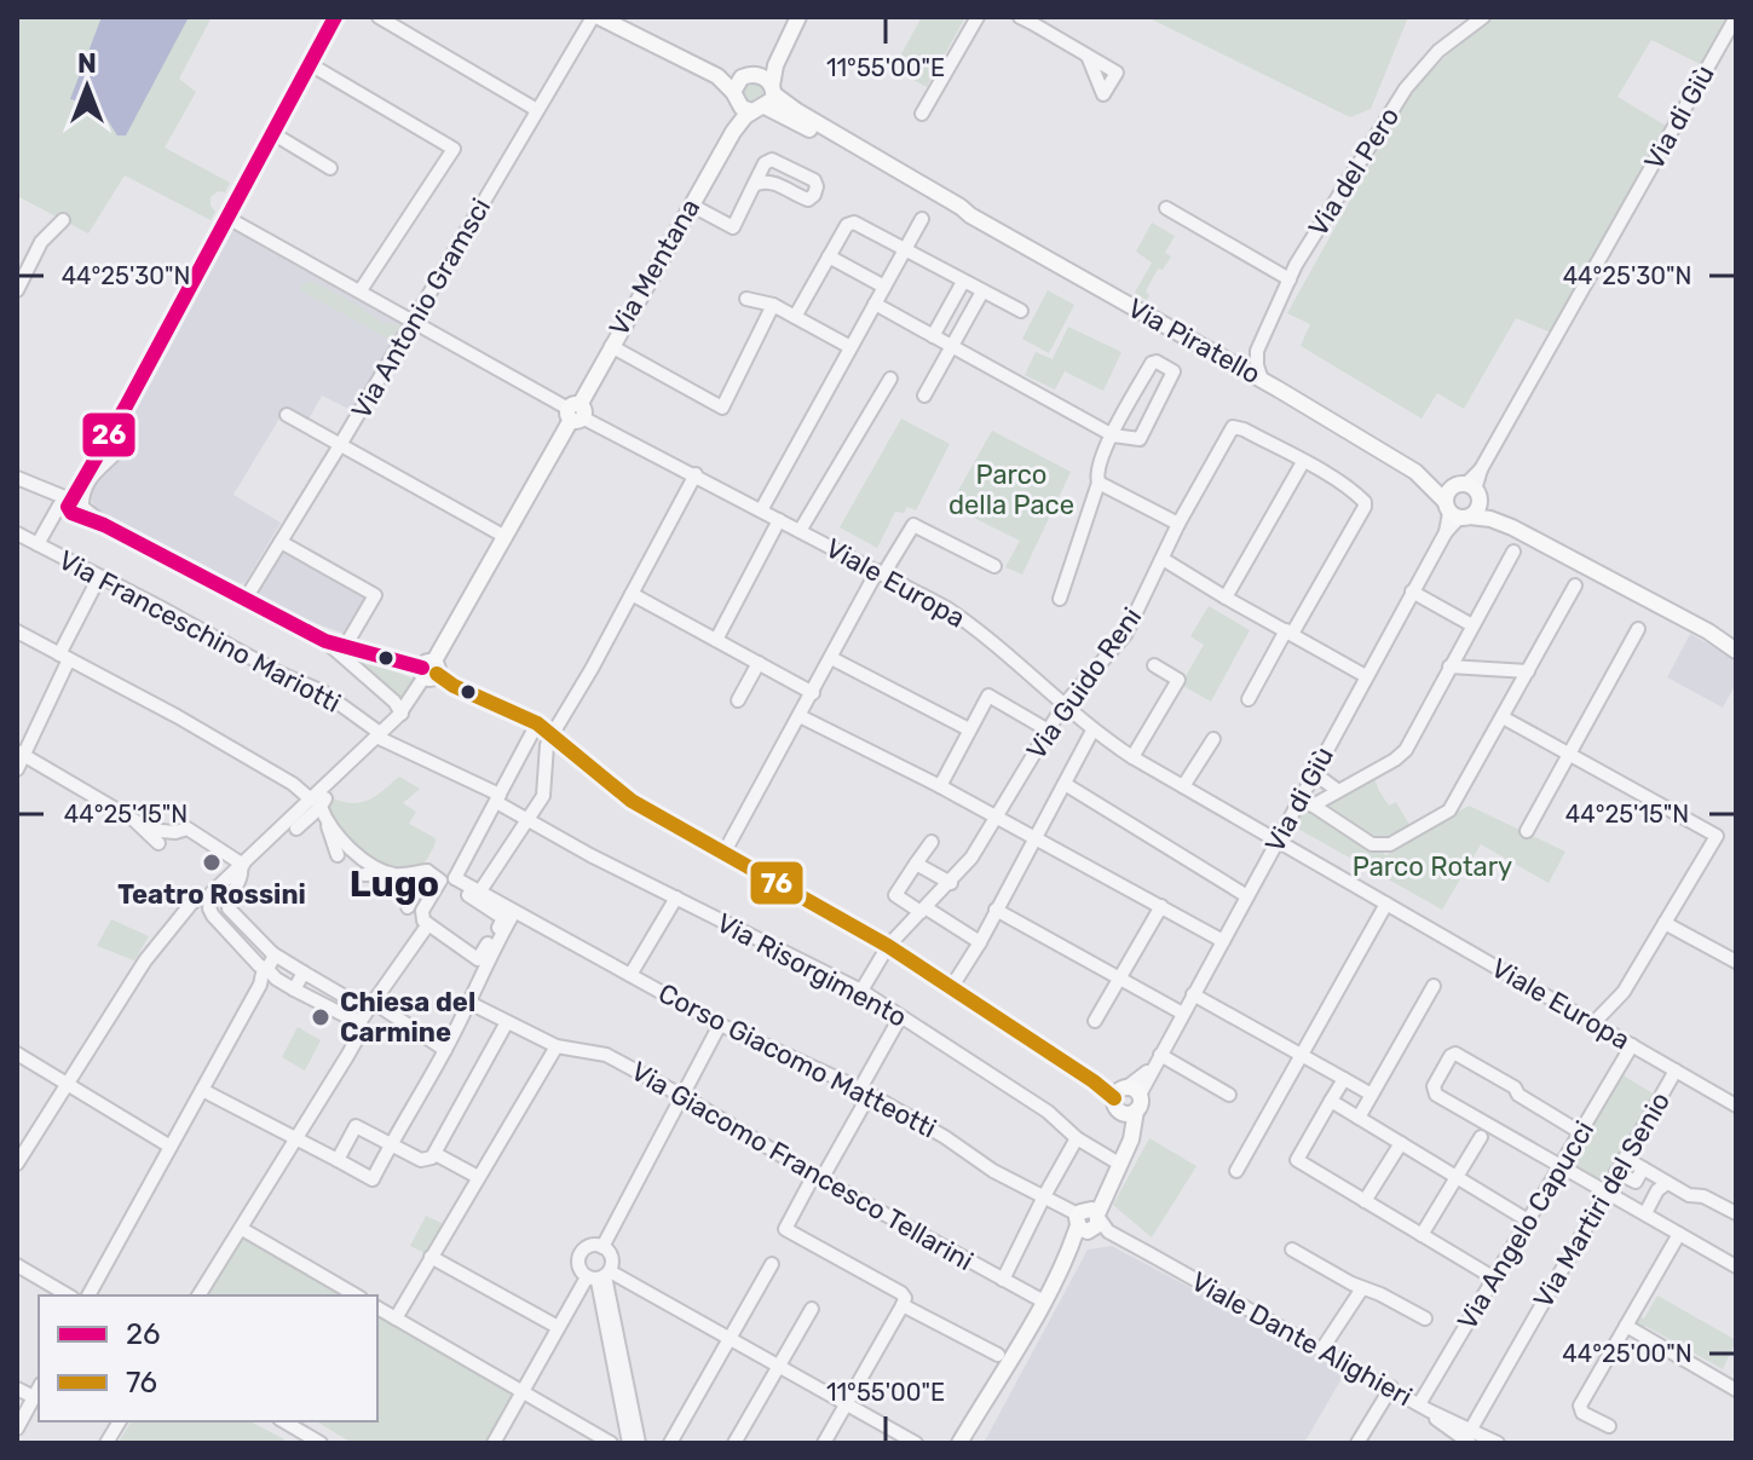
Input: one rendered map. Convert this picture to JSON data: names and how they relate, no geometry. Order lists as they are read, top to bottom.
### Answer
{
  "streets": {
    "main road": ["Via Mentana", "Via Piratello"],
    "street": [
      "Via di Giù",
      "Via del Pero",
      "Via Antonio Gramsci",
      "Viale Europa",
      "Via Franceschino Mariotti",
      "Via Guido Reni",
      "Via Risorgimento",
      "Corso Giacomo Matteotti",
      "Via Giacomo Francesco Tellarini",
      "Via Martiri del Senio",
      "Via Angelo Capucci",
      "Viale Dante Alighieri"
    ]
  },
  "crossings": [
    ["Via di Giù", "Via Piratello"],
    ["Via di Giù", "Viale Europa"],
    ["Via Mentana", "Via Piratello"],
    ["Via Mentana", "Viale Europa"],
    ["Via Antonio Gramsci", "Via Piratello"],
    ["Via Antonio Gramsci", "Viale Europa"],
    ["Viale Europa", "Via Guido Reni"],
    ["Viale Europa", "Via Martiri del Senio"],
    ["Viale Europa", "Via Angelo Capucci"],
    ["Via Franceschino Mariotti", "Via Risorgimento"],
    ["Via Guido Reni", "Via Risorgimento"],
    ["Corso Giacomo Matteotti", "Viale Dante Alighieri"],
    ["Via Martiri del Senio", "Viale Dante Alighieri"],
    ["Via Angelo Capucci", "Viale Dante Alighieri"]
  ],
  "districts": ["Lugo"],
  "parks": ["Parco della Pace", "Parco Rotary"],
  "places": ["Teatro Rossini", "Chiesa del Carmine"],
  "lines": ["transit line 26", "transit line 76"],
  "legend": ["26", "76"],
  "north": "top",
  "coordinates": [
    "11°55'00\"E",
    "44°25'30\"N",
    "44°25'15\"N",
    "44°25'00\"N"
  ]
}
